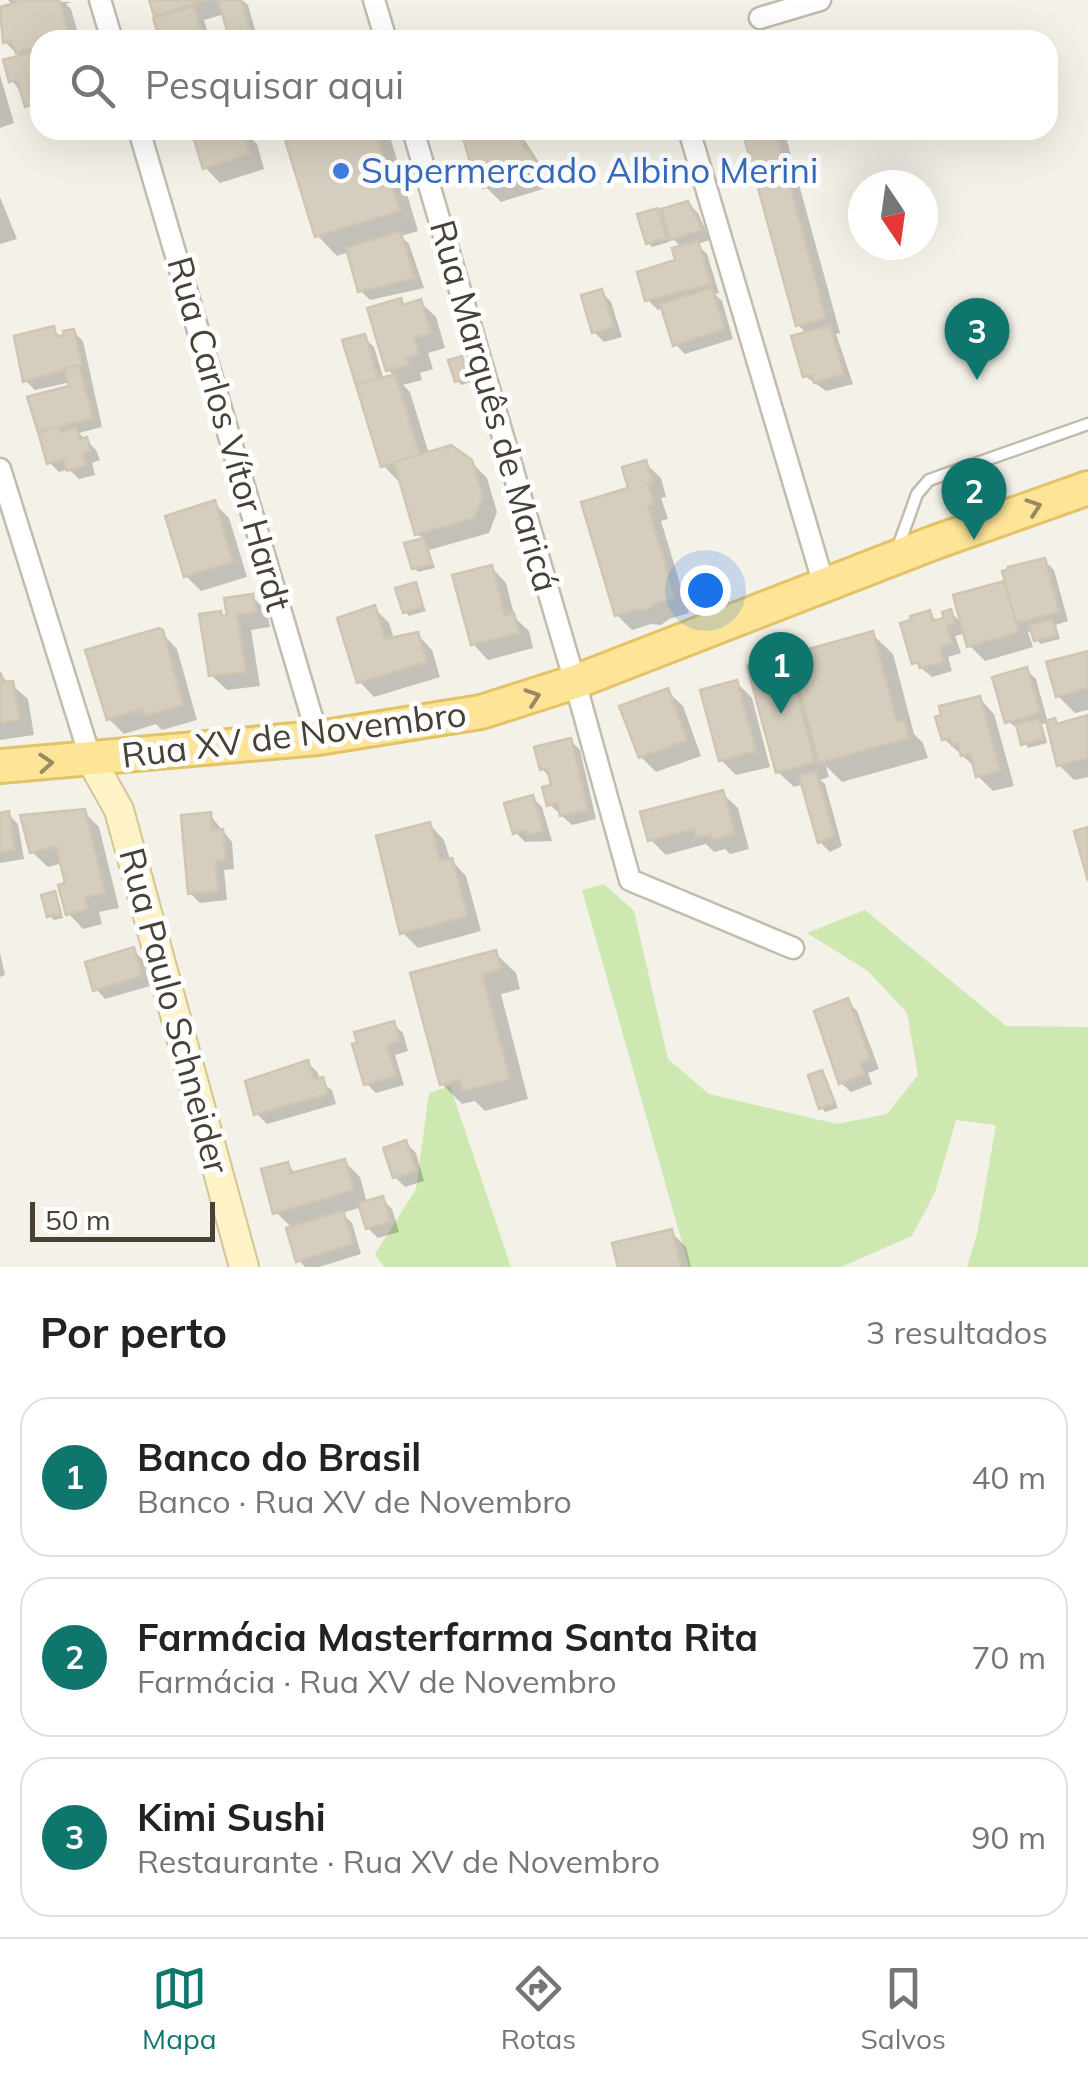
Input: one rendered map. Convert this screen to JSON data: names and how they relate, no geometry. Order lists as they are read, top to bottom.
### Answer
{
  "streets": {
    "main road": ["Rua XV de Novembro"],
    "street": ["Rua Marquês de Maricá", "Rua Carlos Vítor Hardt", "Rua Paulo Schneider"]
  },
  "crossings": [
    ["Rua Marquês de Maricá", "Rua XV de Novembro"],
    ["Rua Carlos Vítor Hardt", "Rua XV de Novembro"],
    ["Rua XV de Novembro", "Rua Paulo Schneider"]
  ],
  "one_way": ["Rua XV de Novembro"],
  "places": ["Supermercado Albino Merini"],
  "scale_bar": "50 m",
  "north": "bottom",
  "page": {
    "search": "Pesquisar aqui",
    "pins": ["3", "2", "1"],
    "scale": "50 m",
    "heading": ["Por perto", "3 resultados"],
    "list": [
      {
        "mark": "1",
        "name": "Banco do Brasil",
        "note": "Banco · Rua XV de Novembro",
        "value": "40 m"
      },
      {
        "mark": "2",
        "name": "Farmácia Masterfarma Santa Rita",
        "note": "Farmácia · Rua XV de Novembro",
        "value": "70 m"
      },
      {
        "mark": "3",
        "name": "Kimi Sushi",
        "note": "Restaurante · Rua XV de Novembro",
        "value": "90 m"
      }
    ],
    "nav": ["Mapa", "Rotas", "Salvos"]
  }
}
